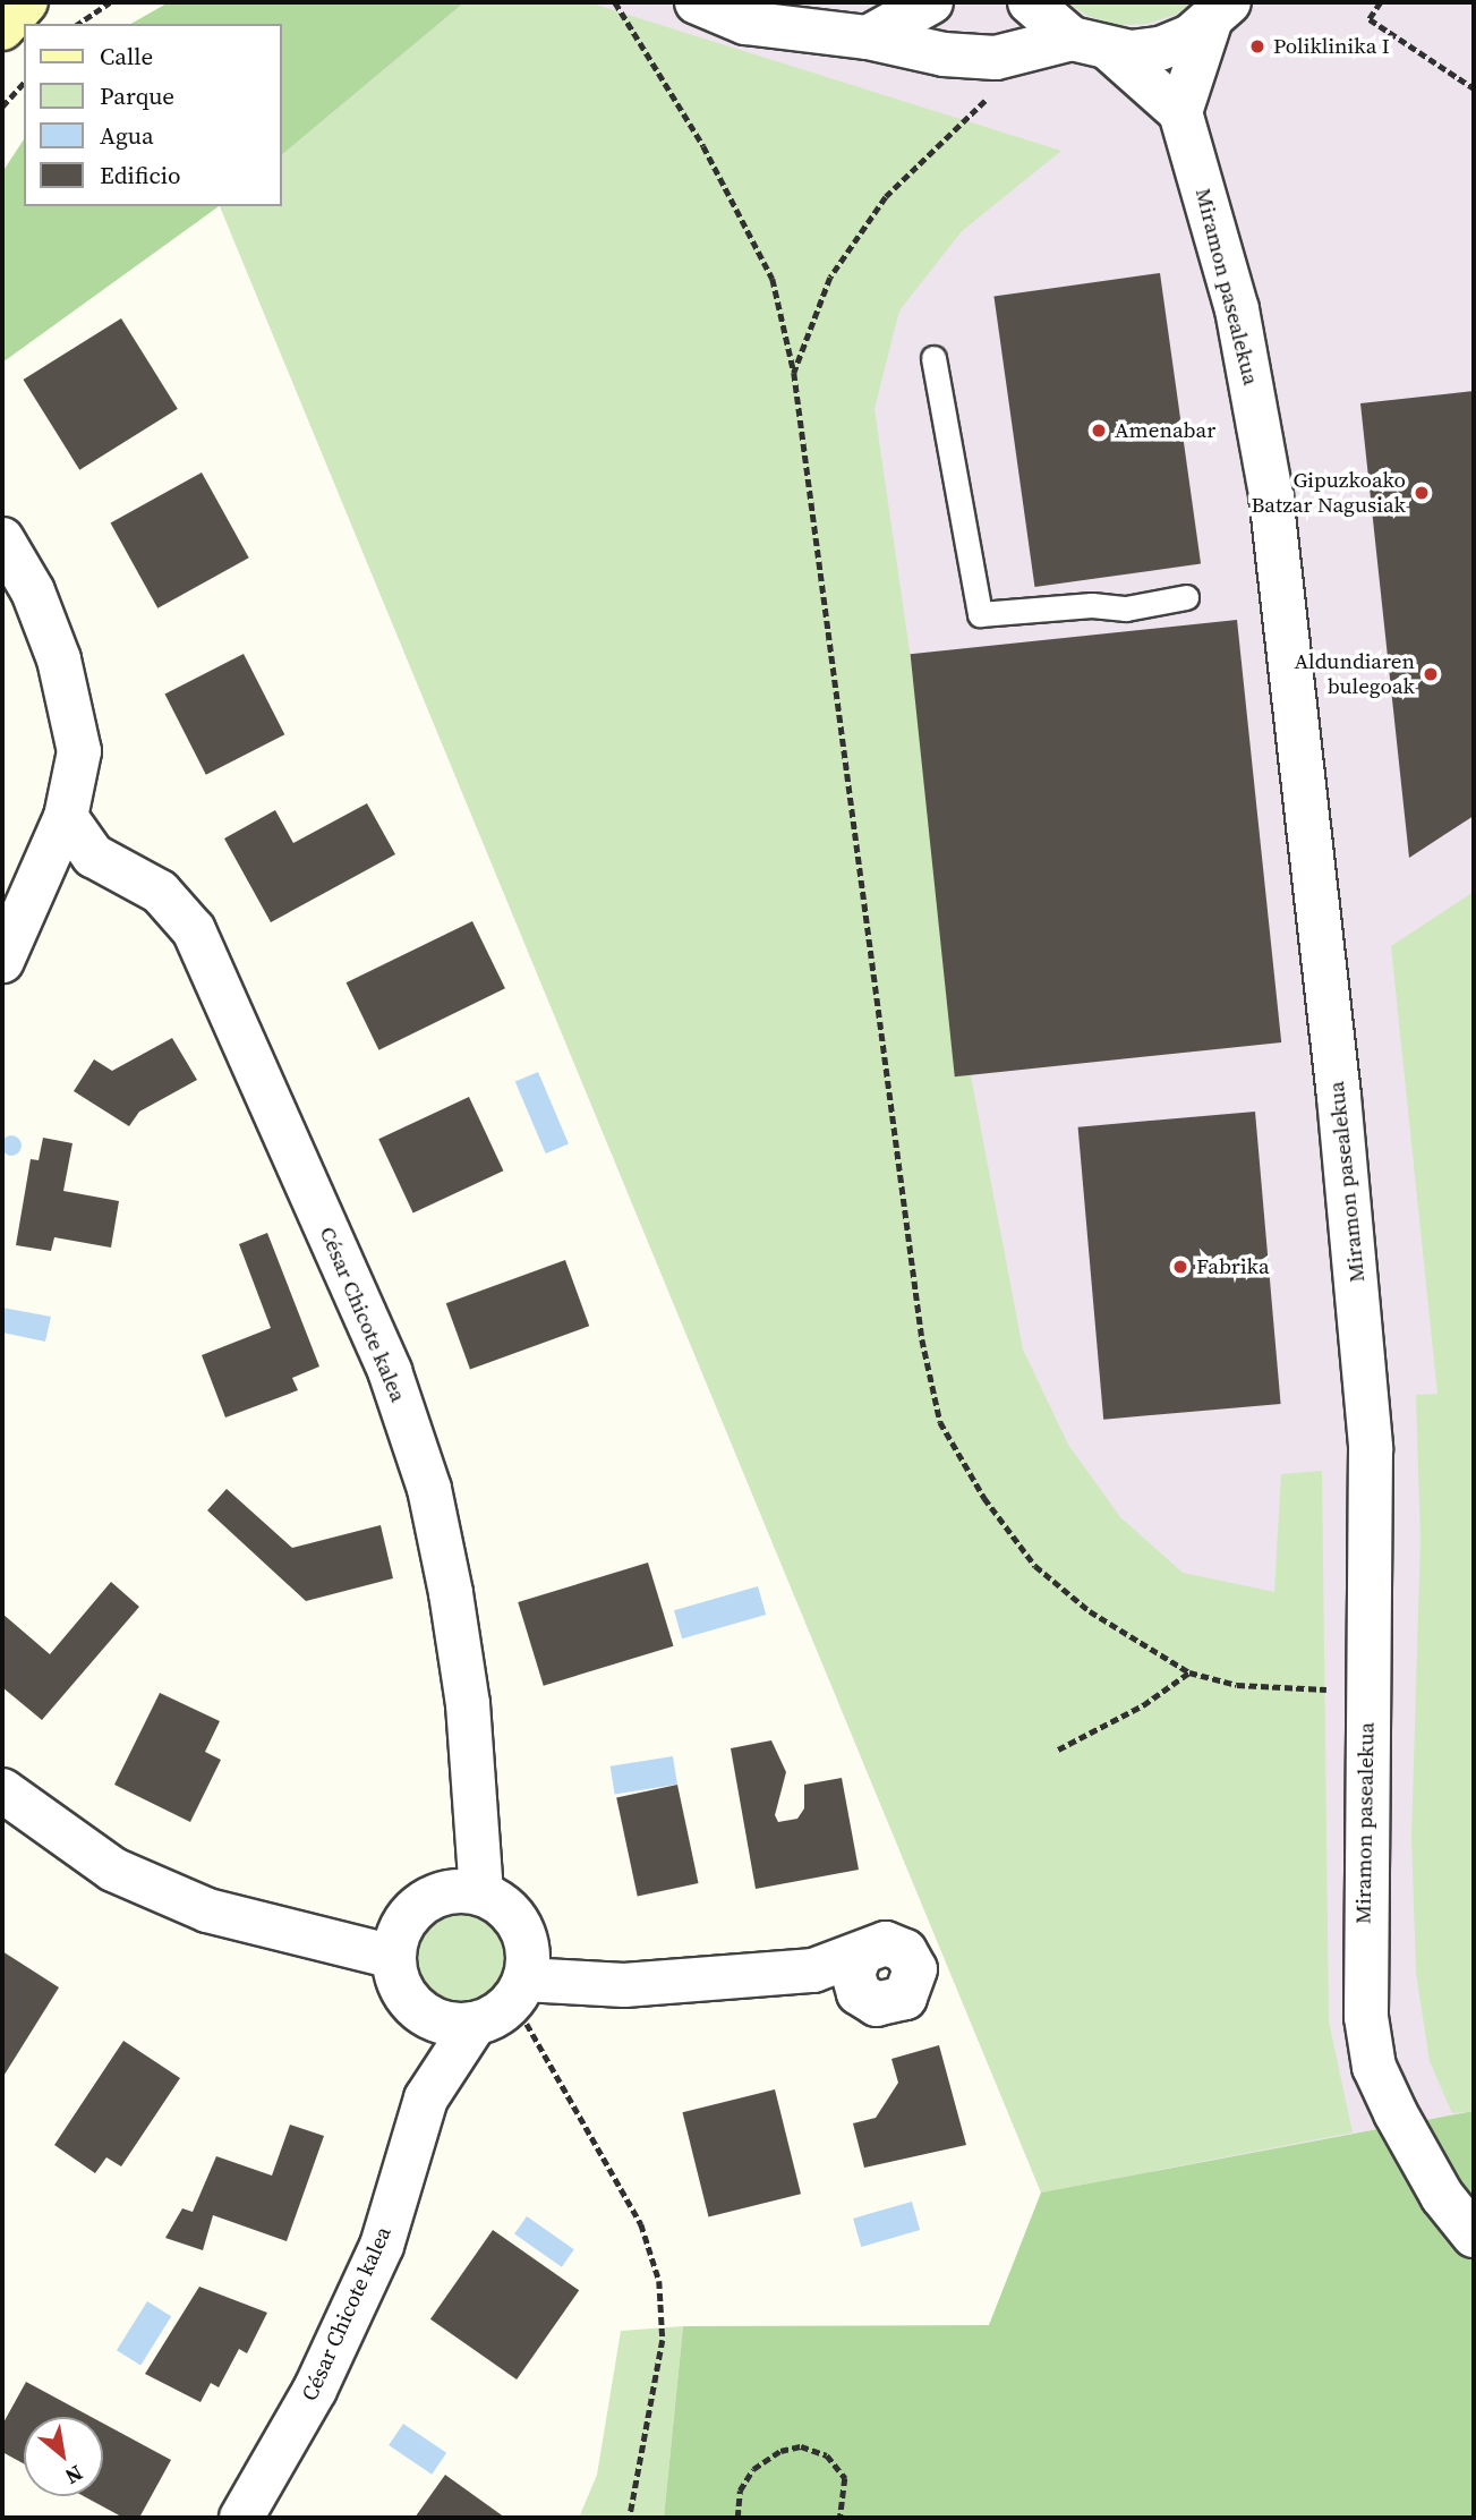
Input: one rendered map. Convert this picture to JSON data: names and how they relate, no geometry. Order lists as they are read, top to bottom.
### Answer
{
  "streets": {
    "street": ["Miramon pasealekua", "César Chicote kalea"]
  },
  "places": [
    "Poliklinika I",
    "Amenabar",
    "Gipuzkoako Batzar Nagusiak",
    "Aldundiaren bulegoak",
    "Fabrika"
  ],
  "legend": [
    "Calle",
    "Parque",
    "Agua",
    "Edificio"
  ],
  "north": "bottom right"
}
